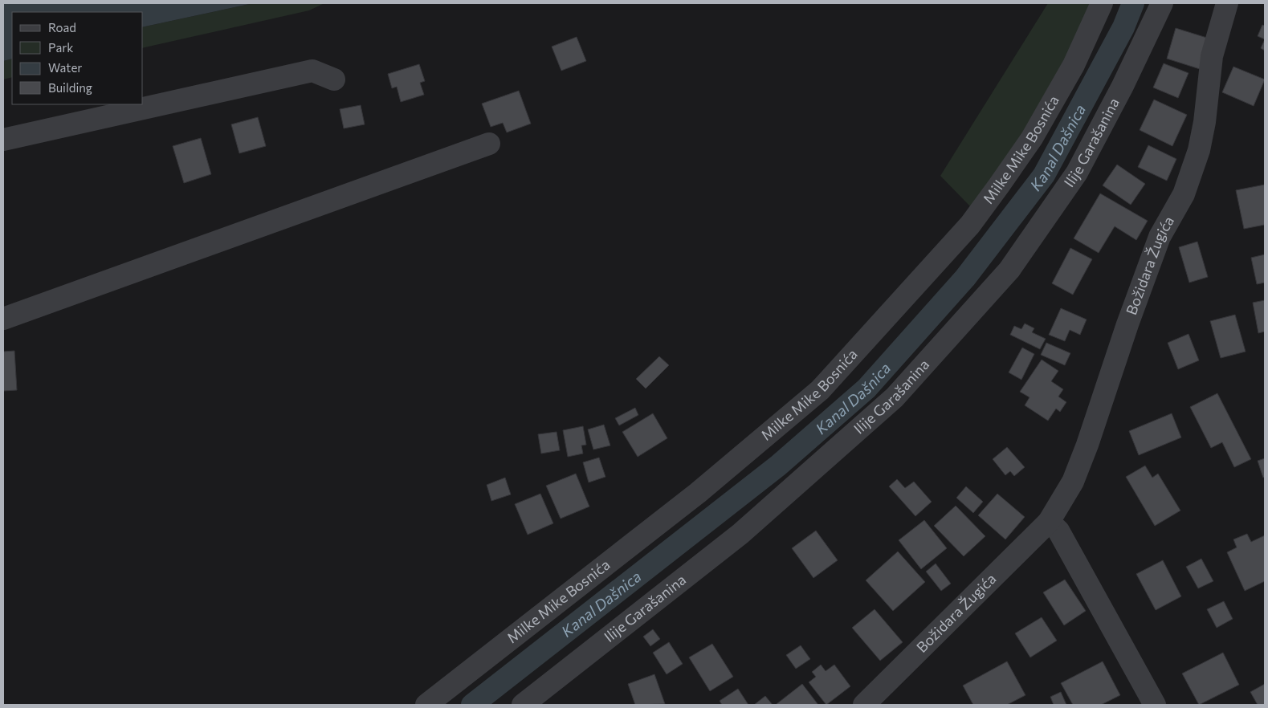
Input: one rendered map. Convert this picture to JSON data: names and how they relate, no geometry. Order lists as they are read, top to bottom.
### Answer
{
  "streets": {
    "street": ["Ilije Garašanina", "Milke Mike Bosnića", "Božidara Žugića"]
  },
  "water": ["Kanal Dašnica"],
  "legend": [
    "Road",
    "Park",
    "Water",
    "Building"
  ]
}
